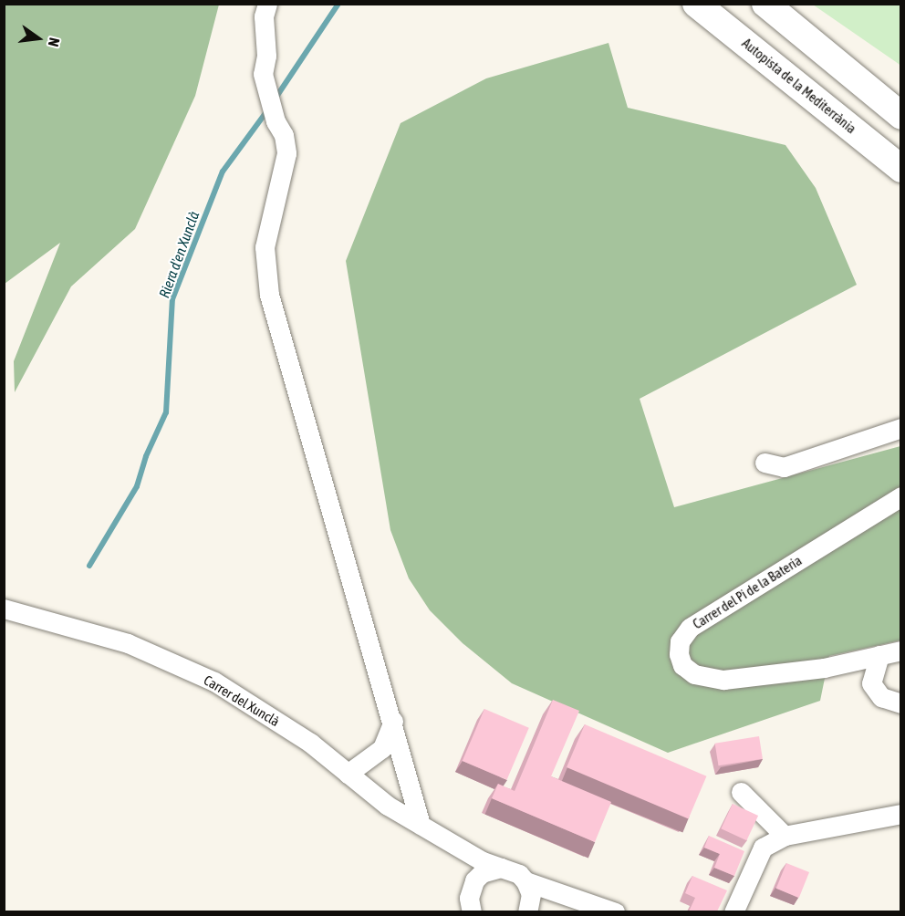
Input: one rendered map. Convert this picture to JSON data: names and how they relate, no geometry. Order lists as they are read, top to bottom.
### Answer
{
  "streets": {
    "highway": ["Autopista de la Mediterrània"],
    "street": ["Carrer del Pi de la Bateria", "Carrer del Xunclà"]
  },
  "water": ["Riera d'en Xunclà"],
  "north": "right"
}
